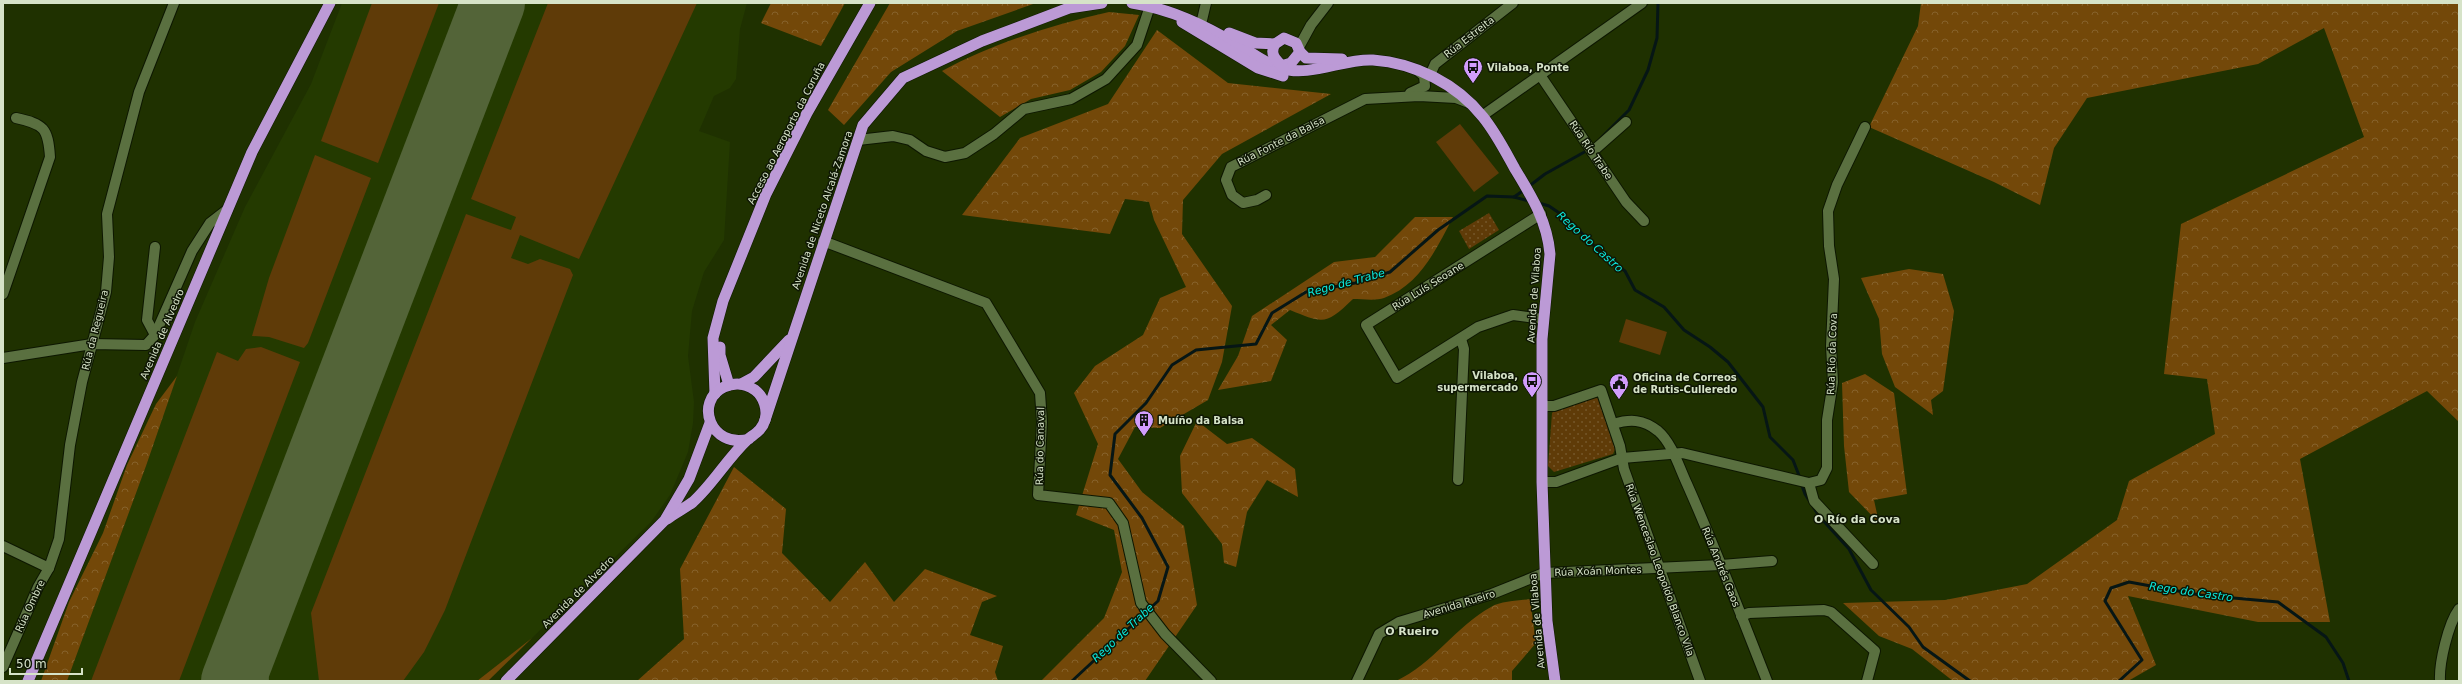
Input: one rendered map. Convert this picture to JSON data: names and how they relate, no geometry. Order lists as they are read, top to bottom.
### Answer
{
  "streets": {
    "highway": [
      "Acceso ao Aeroporto da Coruña",
      "Avenida de Niceto Alcalá-Zamora",
      "Avenida de Vilaboa",
      "Avenida de Alvedro"
    ],
    "street": [
      "Rúa Estreita",
      "Rúa Fonte da Balsa",
      "Rúa Río Trabe",
      "Rúa Luís Seoane",
      "Rúa da Regueira",
      "Rúa Río da Cova",
      "Rúa do Canaval",
      "Rúa Andrés Gaos",
      "Rúa Wenceslao Leopoldo Blanco Vila",
      "Rúa Xoán Montes",
      "Avenida Rueiro",
      "Rúa Ombre"
    ]
  },
  "crossings": [
    ["Rúa Estreita", "Avenida de Vilaboa"],
    ["Acceso ao Aeroporto da Coruña", "Avenida de Niceto Alcalá-Zamora"],
    ["Acceso ao Aeroporto da Coruña", "Avenida de Alvedro"],
    ["Rúa Fonte da Balsa", "Avenida de Vilaboa"],
    ["Avenida de Niceto Alcalá-Zamora", "Avenida de Alvedro"],
    ["Avenida de Niceto Alcalá-Zamora", "Rúa do Canaval"],
    ["Rúa Luís Seoane", "Avenida de Vilaboa"],
    ["Avenida de Vilaboa", "Rúa Wenceslao Leopoldo Blanco Vila"],
    ["Avenida de Vilaboa", "Rúa Xoán Montes"],
    ["Avenida de Vilaboa", "Avenida Rueiro"],
    ["Rúa da Regueira", "Rúa Ombre"],
    ["Rúa Andrés Gaos", "Rúa Wenceslao Leopoldo Blanco Vila"],
    ["Rúa Andrés Gaos", "Rúa Xoán Montes"],
    ["Rúa Wenceslao Leopoldo Blanco Vila", "Rúa Xoán Montes"],
    ["Rúa Xoán Montes", "Avenida Rueiro"]
  ],
  "districts": ["O Río da Cova", "O Rueiro"],
  "water": ["Rego do Castro", "Rego de Trabe"],
  "places": {
    "bus stop": ["Vilaboa, Ponte", "Vilaboa, supermercado"],
    "public building": ["Oficina de Correos de Rutis-Culleredo"],
    "building": ["Muíño da Balsa"]
  },
  "scale_bar": "50 m"
}
